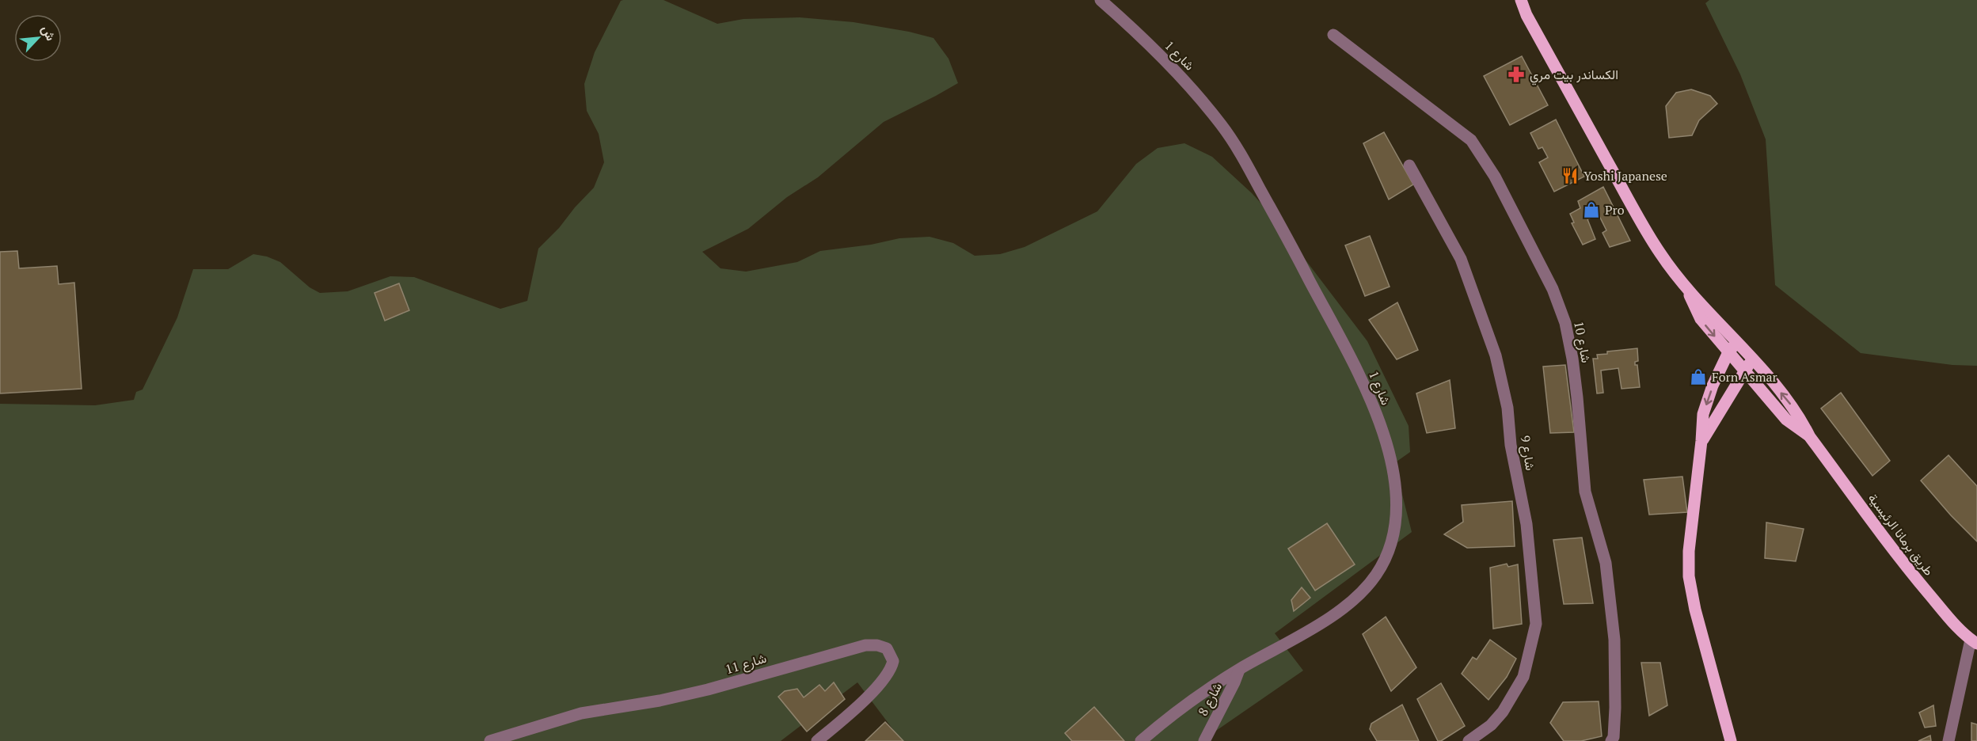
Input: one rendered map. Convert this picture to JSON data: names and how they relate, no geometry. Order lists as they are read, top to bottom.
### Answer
{
  "streets": {
    "main road": ["طريق برمانا الرئيسية"],
    "street": [
      "شارع 1",
      "شارع 10",
      "شارع 9",
      "شارع 11",
      "شارع 8"
    ]
  },
  "crossings": [
    ["شارع 1", "شارع 8"]
  ],
  "places": {
    "pharmacy": ["الكساندر بيت مري"],
    "restaurant": ["Yoshi Japanese"],
    "shop": ["Pro", "Forn Asmar"]
  },
  "north": "top right"
}
